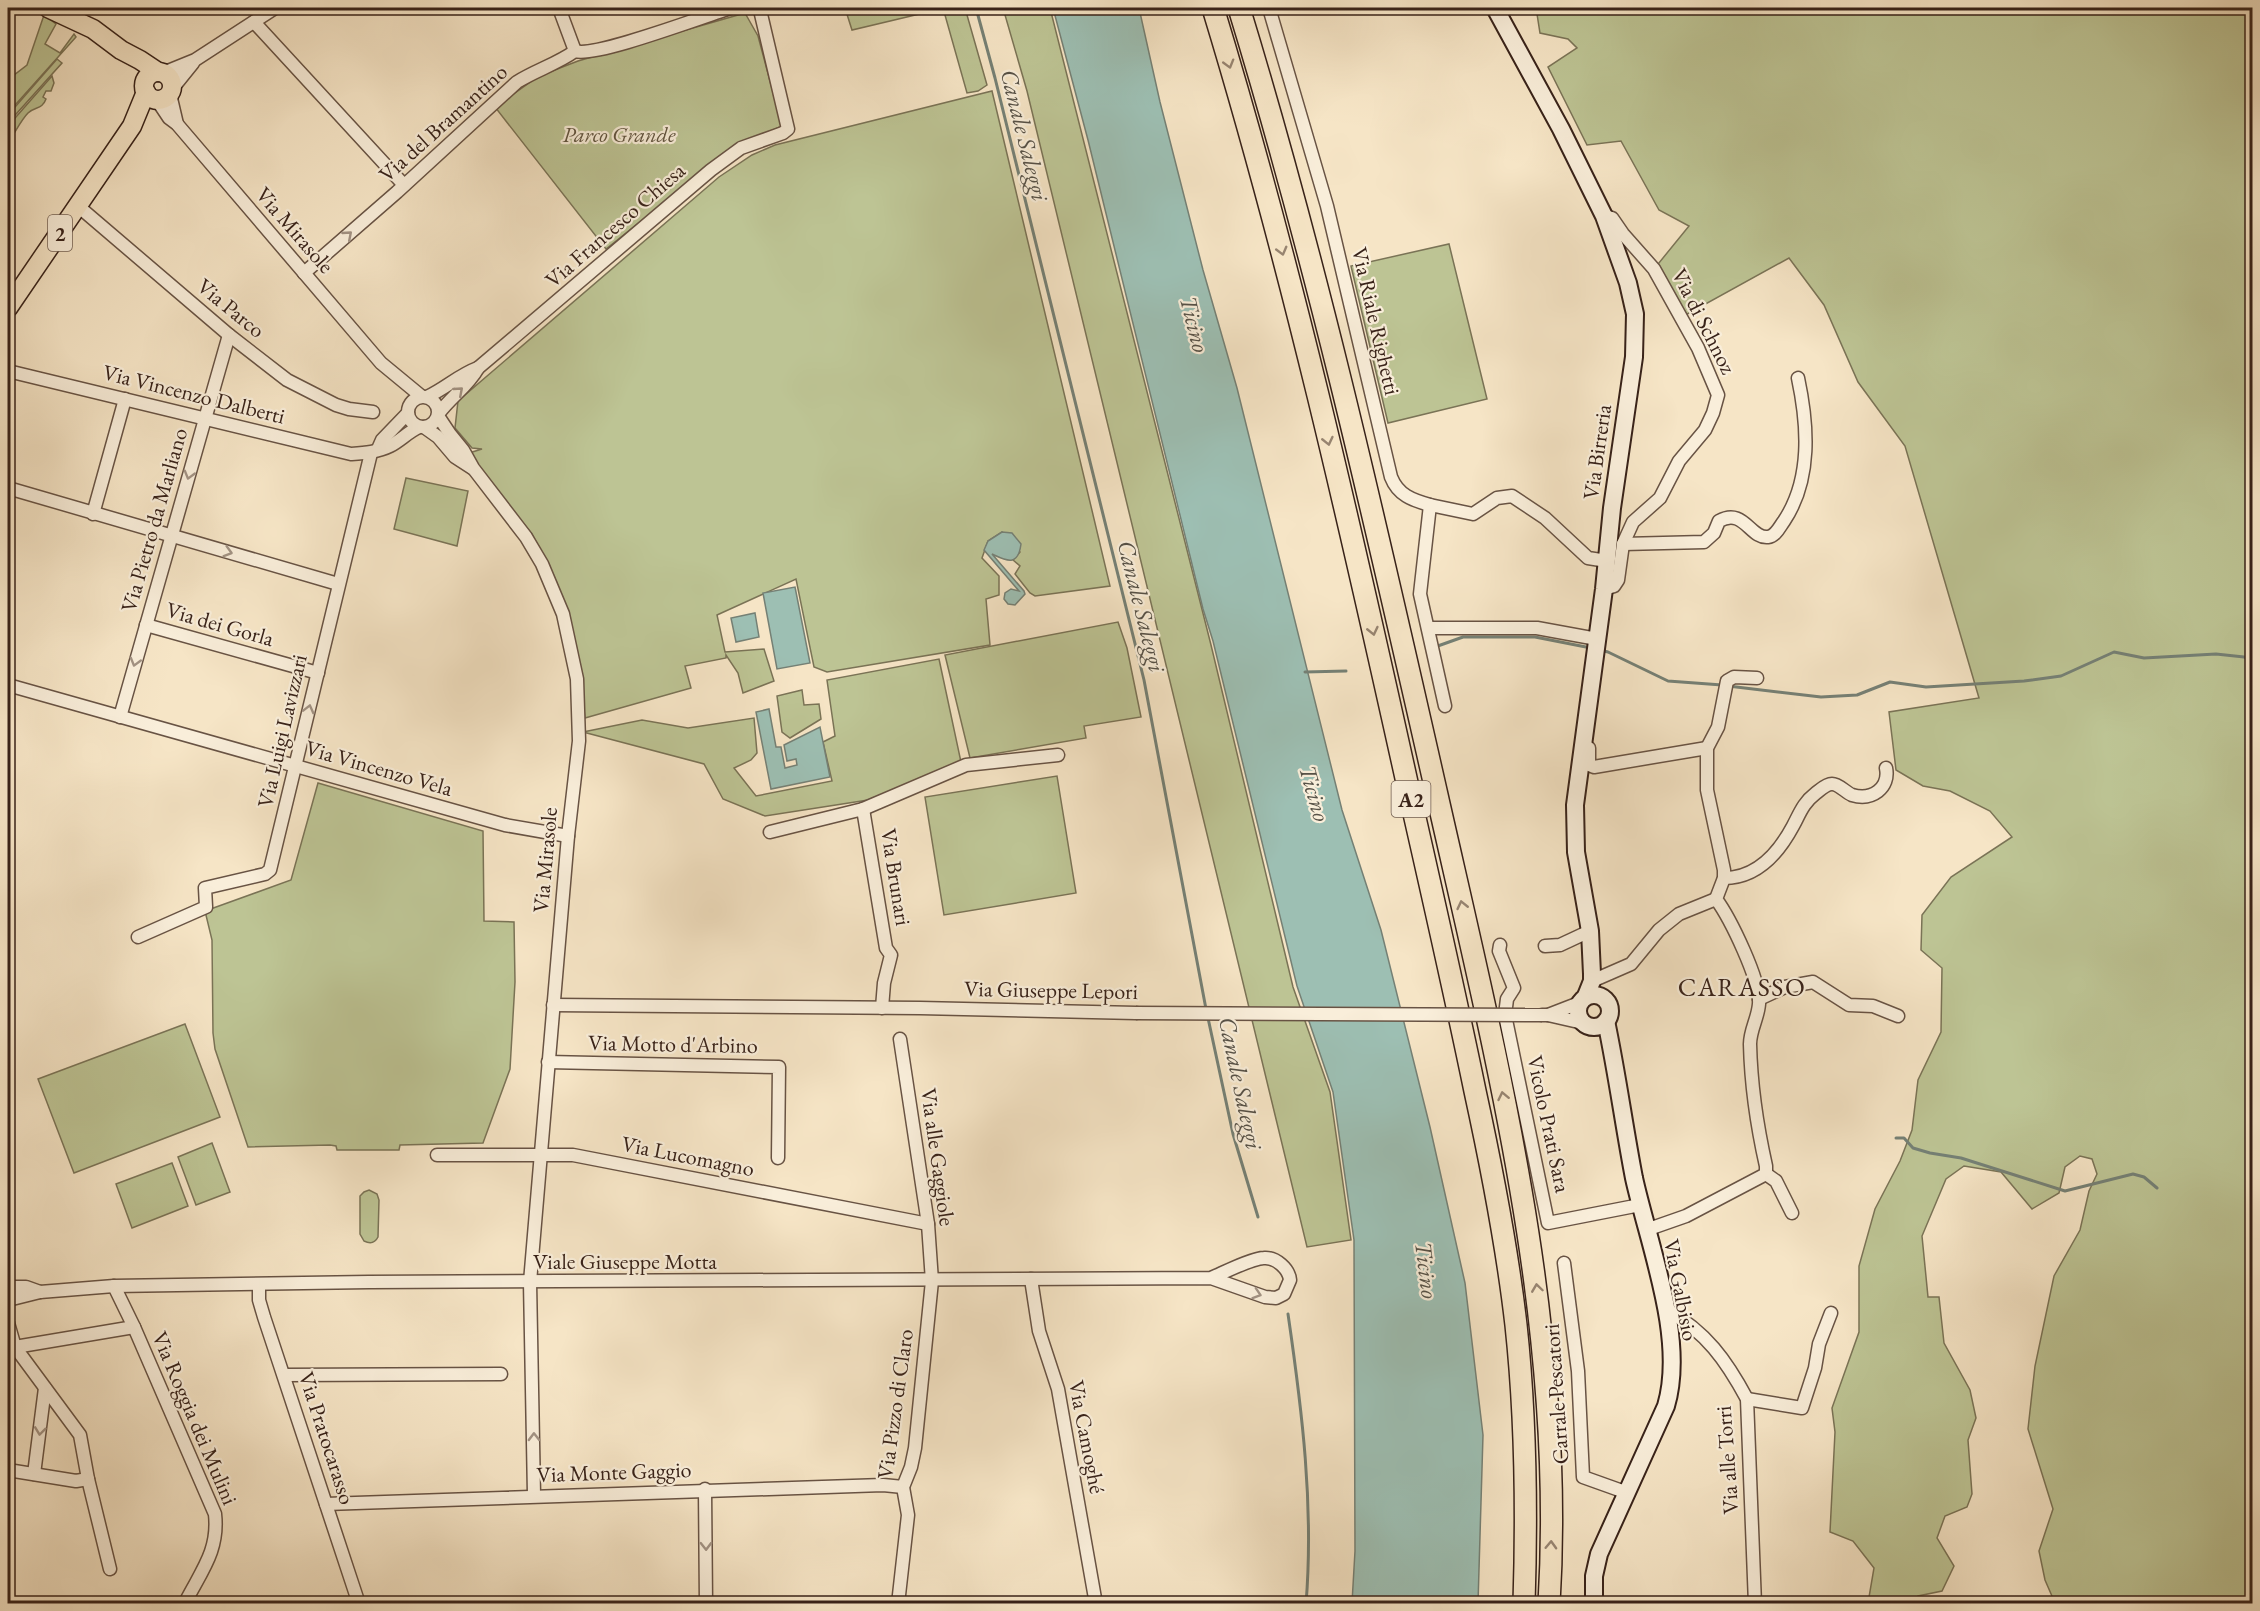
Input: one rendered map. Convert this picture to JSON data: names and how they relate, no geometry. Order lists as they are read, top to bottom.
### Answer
{
  "streets": {
    "highway": ["A2"],
    "main road": ["2"],
    "street": [
      "Via del Bramantino",
      "Via Francesco Chiesa",
      "Via Mirasole",
      "Via Parco",
      "Via Riale Righetti",
      "Via di Schnoz",
      "Via Vincenzo Dalberti",
      "Via Birreria",
      "Via Pietro da Marliano",
      "Via dei Gorla",
      "Via Luigi Lavizzari",
      "Via Vincenzo Vela",
      "Via Brunari",
      "Via Giuseppe Lepori",
      "Via Motto d'Arbino",
      "Vicolo Prati Sara",
      "Via Lucomagno",
      "Via alle Gaggiole",
      "Viale Giuseppe Motta",
      "Via Galbisio",
      "Carrale Pescatori",
      "Via Pizzo di Claro",
      "Via Roggia dei Mulini",
      "Via Camoghé",
      "Via Pratocarasso",
      "Via alle Torri",
      "Via Monte Gaggio"
    ]
  },
  "crossings": [
    ["Via del Bramantino", "Via Mirasole"],
    ["Via Francesco Chiesa", "Via Mirasole"],
    ["Via Francesco Chiesa", "Via Luigi Lavizzari"],
    ["Via Mirasole", "2"],
    ["Via Mirasole", "Via Luigi Lavizzari"],
    ["Via Mirasole", "Via Vincenzo Vela"],
    ["Via Mirasole", "Via Giuseppe Lepori"],
    ["Via Mirasole", "Via Motto d'Arbino"],
    ["Via Mirasole", "Via Lucomagno"],
    ["Via Mirasole", "Viale Giuseppe Motta"],
    ["Via Mirasole", "Via Monte Gaggio"],
    ["2", "Via Parco"],
    ["Via Parco", "Via Pietro da Marliano"],
    ["Via Riale Righetti", "Via Birreria"],
    ["Via di Schnoz", "Via Birreria"],
    ["Via Vincenzo Dalberti", "Via Pietro da Marliano"],
    ["Via Vincenzo Dalberti", "Via Luigi Lavizzari"],
    ["Via Birreria", "Via Giuseppe Lepori"],
    ["Via Birreria", "Via Galbisio"],
    ["Via Pietro da Marliano", "Via dei Gorla"],
    ["Via Pietro da Marliano", "Via Vincenzo Vela"],
    ["Via dei Gorla", "Via Luigi Lavizzari"],
    ["Via Luigi Lavizzari", "Via Vincenzo Vela"],
    ["Via Brunari", "Via Giuseppe Lepori"],
    ["Via Giuseppe Lepori", "Via Galbisio"],
    ["Vicolo Prati Sara", "Via Galbisio"],
    ["Via Lucomagno", "Via alle Gaggiole"],
    ["Via alle Gaggiole", "Viale Giuseppe Motta"],
    ["Via alle Gaggiole", "Via Pizzo di Claro"],
    ["Viale Giuseppe Motta", "Via Pizzo di Claro"],
    ["Viale Giuseppe Motta", "Via Roggia dei Mulini"],
    ["Viale Giuseppe Motta", "Via Camoghé"],
    ["Viale Giuseppe Motta", "Via Pratocarasso"],
    ["Via Galbisio", "Carrale Pescatori"],
    ["Via Galbisio", "Via alle Torri"],
    ["Via Pizzo di Claro", "Via Monte Gaggio"],
    ["Via Pratocarasso", "Via Monte Gaggio"]
  ],
  "districts": ["CARASSO"],
  "water": ["Canale Saleggi", "Ticino"],
  "parks": ["Parco Grande"]
}
